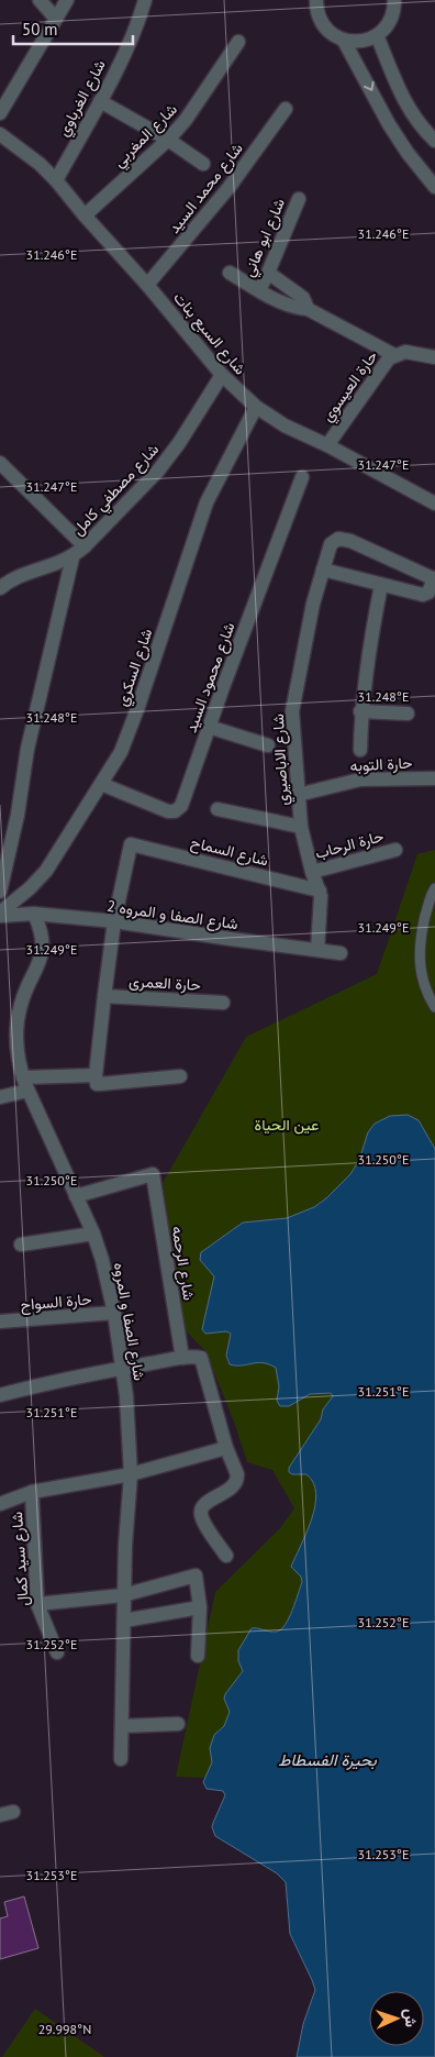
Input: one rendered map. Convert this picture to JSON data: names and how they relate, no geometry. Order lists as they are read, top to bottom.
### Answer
{
  "streets": {
    "street": [
      "شارع الغرباوي",
      "شارع المغربي",
      "شارع محمد السيد",
      "شارع ابو هاني",
      "شارع السبع بنات",
      "حارة العيسوي",
      "شارع مصطفي كامل",
      "شارع السكري",
      "شارع محمود السيد",
      "شارع الاباصيري",
      "حارة التوبه",
      "حارة الرحاب",
      "شارع السماح",
      "شارع الصفا و المروه 2",
      "حارة العمرى",
      "شارع الرحمه",
      "حارة السواح",
      "شارع الصفا و المروه",
      "شارع سيد كمال"
    ]
  },
  "crossings": [
    ["شارع الغرباوي", "شارع السبع بنات"],
    ["شارع المغربي", "شارع السبع بنات"],
    ["شارع محمد السيد", "شارع السبع بنات"],
    ["شارع السبع بنات", "حارة العيسوي"],
    ["شارع السبع بنات", "شارع مصطفي كامل"],
    ["شارع السبع بنات", "شارع السكري"],
    ["شارع السكري", "شارع محمود السيد"],
    ["شارع السكري", "شارع الصفا و المروه 2"],
    ["شارع الاباصيري", "حارة التوبه"],
    ["شارع الاباصيري", "حارة الرحاب"],
    ["شارع الاباصيري", "شارع السماح"],
    ["شارع الاباصيري", "شارع الصفا و المروه 2"],
    ["شارع السماح", "شارع الصفا و المروه 2"],
    ["شارع الصفا و المروه 2", "شارع الصفا و المروه"],
    ["شارع الرحمه", "شارع الصفا و المروه"],
    ["حارة السواح", "شارع الصفا و المروه"]
  ],
  "water": ["بحيرة الفسطاط"],
  "parks": ["عين الحياة"],
  "scale_bar": "50 m",
  "north": "right",
  "coordinates": [
    "31.246°E",
    "31.247°E",
    "31.248°E",
    "31.249°E",
    "31.250°E",
    "31.251°E",
    "31.252°E",
    "31.253°E",
    "29.998°N"
  ]
}
